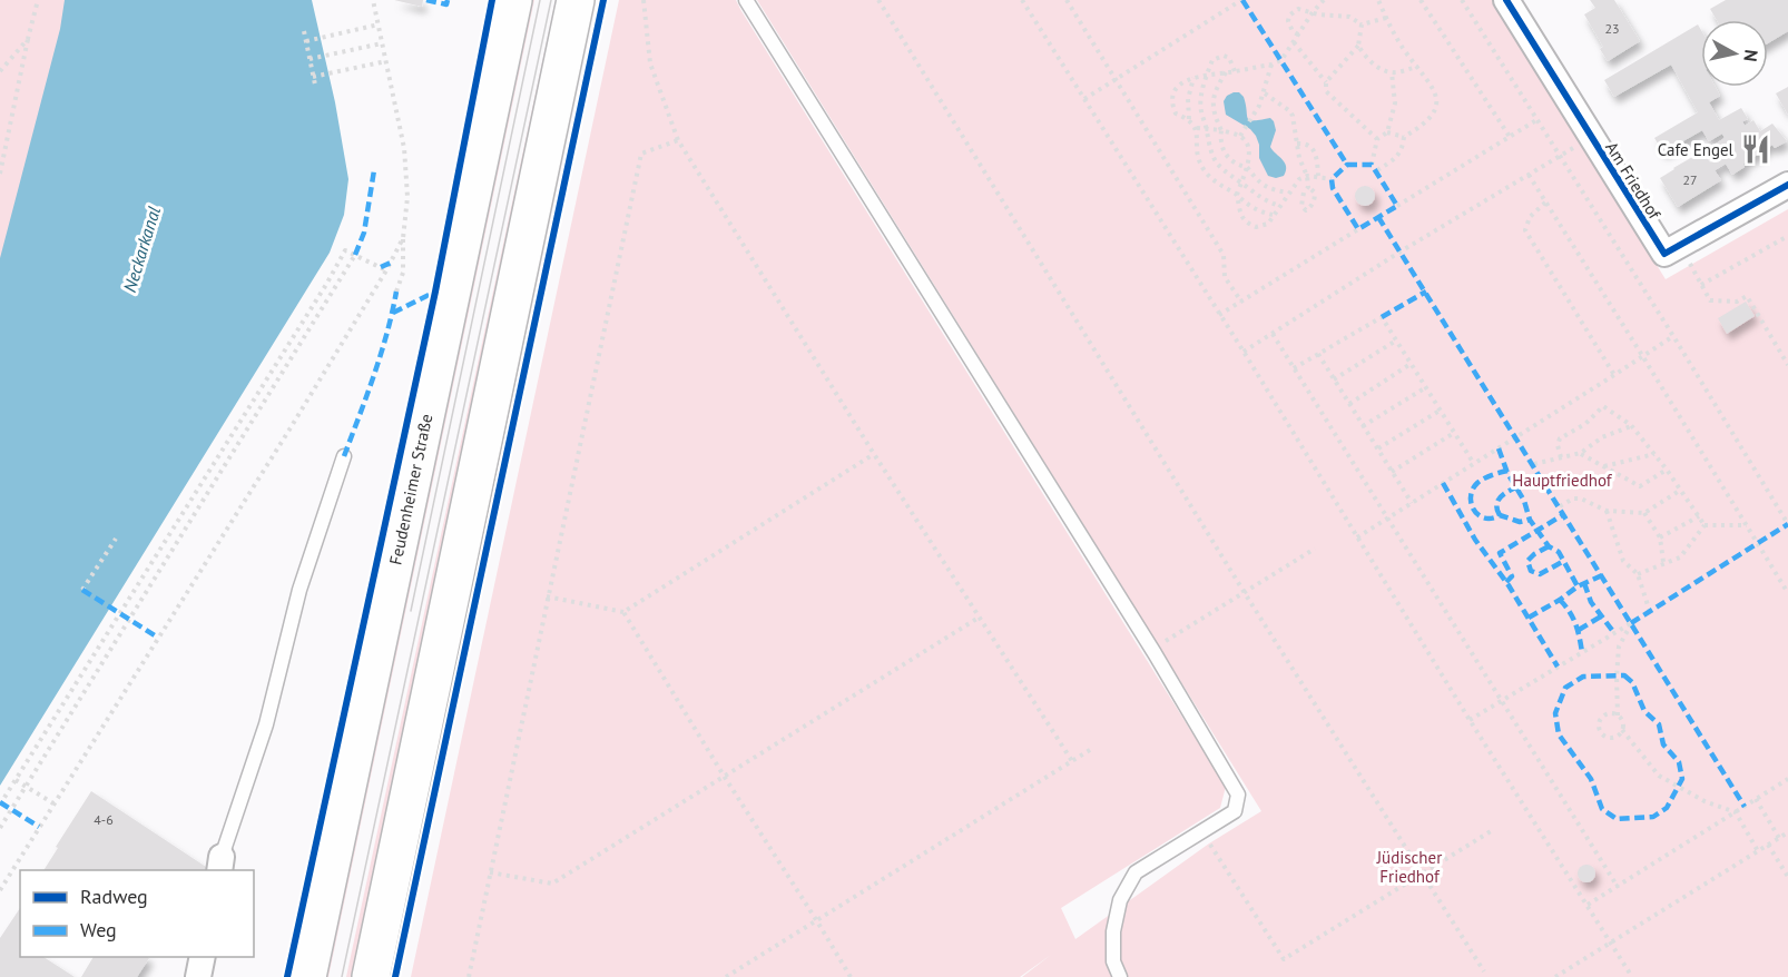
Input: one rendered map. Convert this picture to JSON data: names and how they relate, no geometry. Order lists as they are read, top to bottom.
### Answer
{
  "streets": {
    "main road": ["Feudenheimer Straße"],
    "street": ["Am Friedhof"]
  },
  "water": ["Neckarkanal"],
  "parks": ["Hauptfriedhof", "Jüdischer Friedhof"],
  "places": {
    "restaurant": ["Cafe Engel"]
  },
  "house_numbers": ["23", "27", "4-6"],
  "legend": ["Radweg", "Weg"],
  "north": "right"
}
